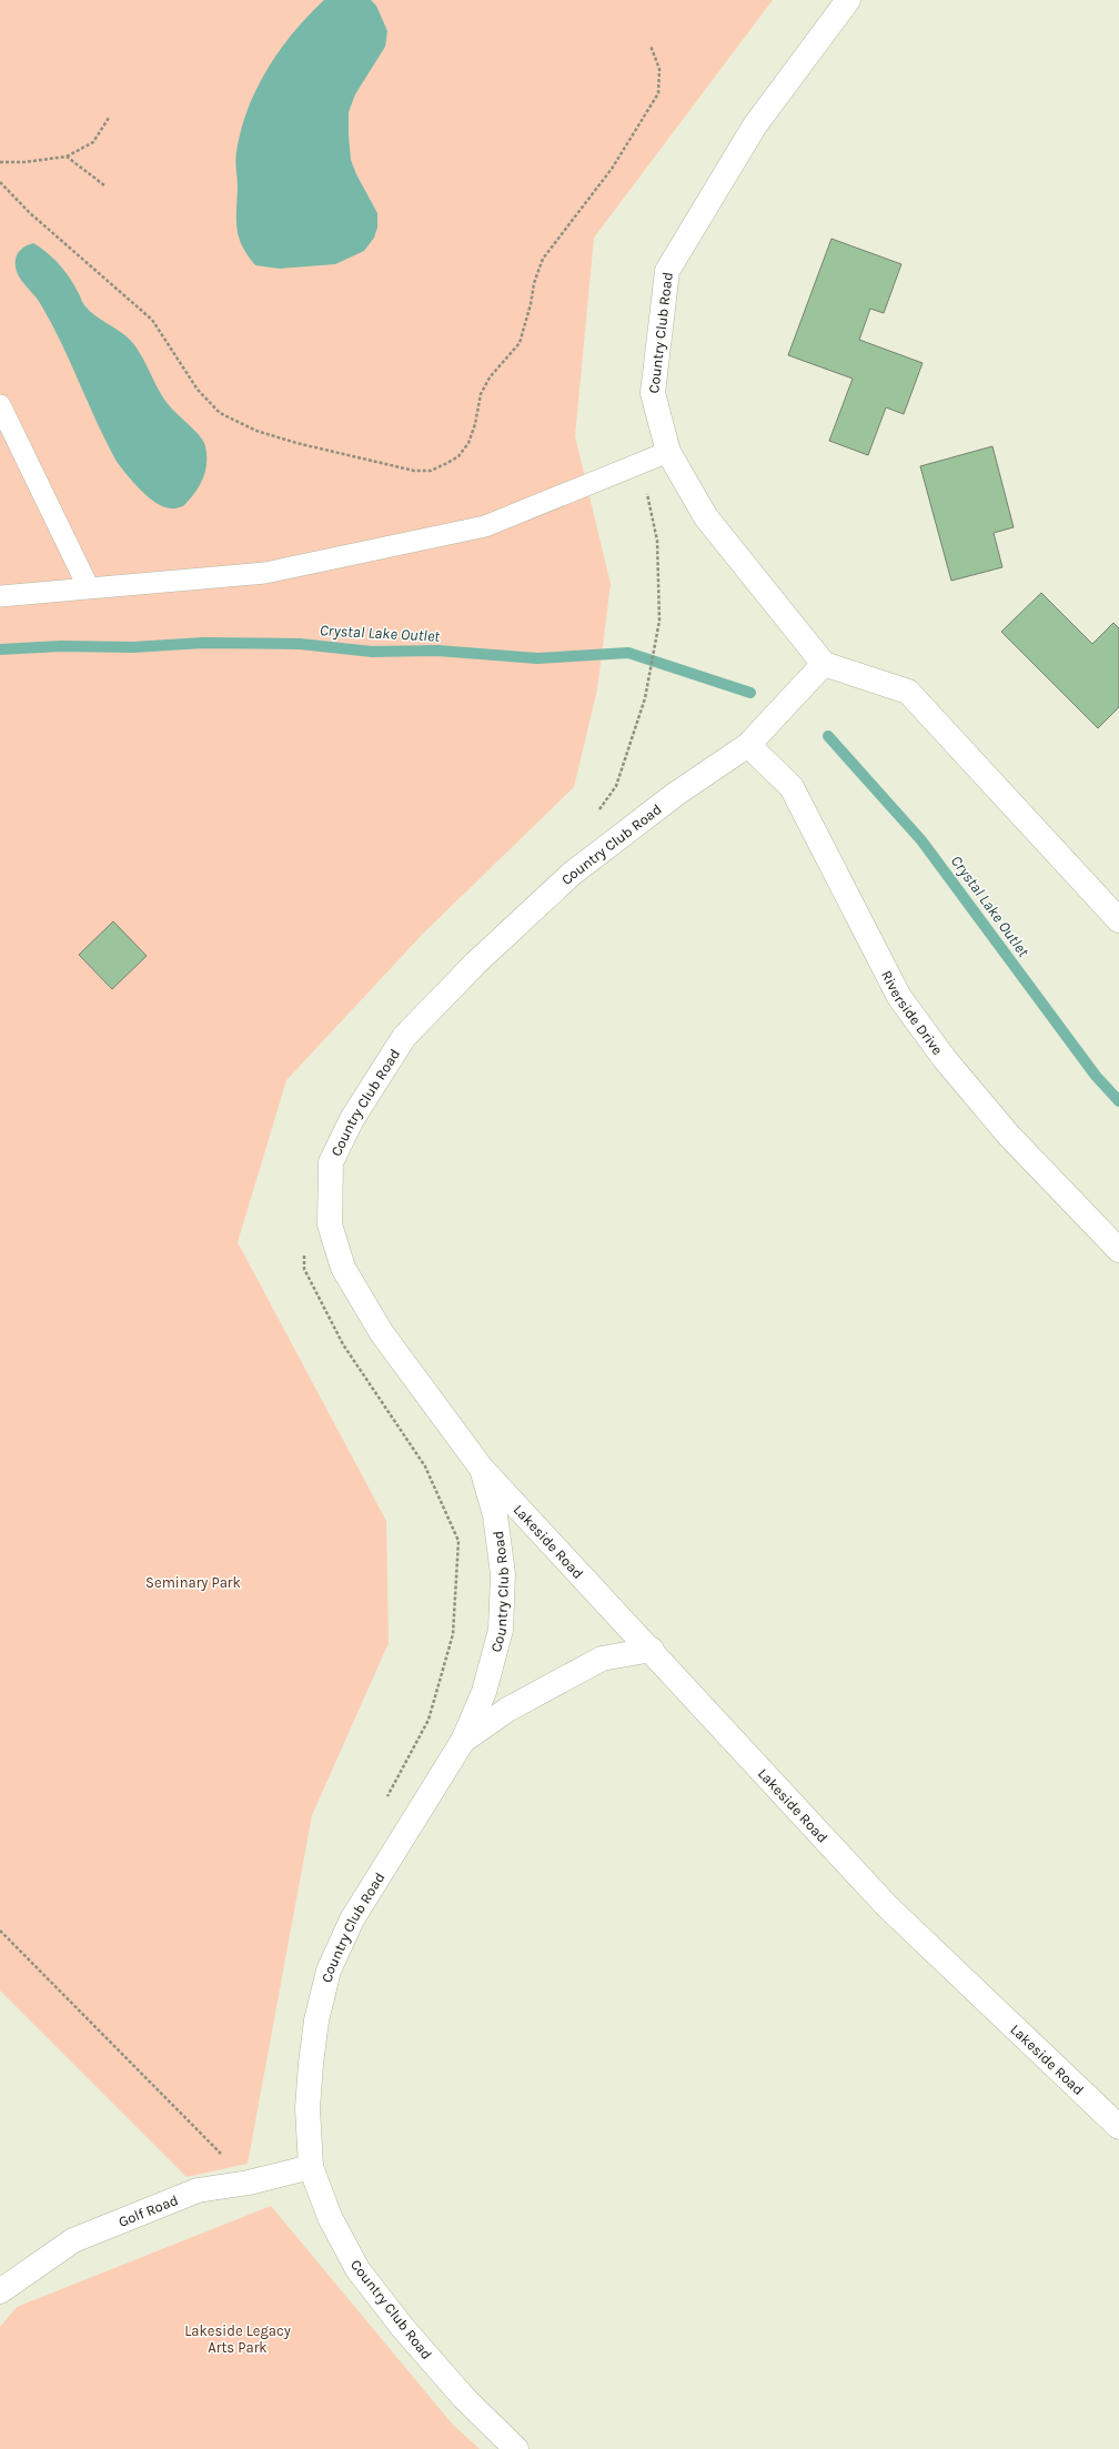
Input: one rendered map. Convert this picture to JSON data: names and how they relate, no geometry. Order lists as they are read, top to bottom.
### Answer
{
  "streets": {
    "street": [
      "Country Club Road",
      "Riverside Drive",
      "Lakeside Road",
      "Golf Road"
    ]
  },
  "crossings": [
    ["Country Club Road", "Riverside Drive"],
    ["Country Club Road", "Lakeside Road"],
    ["Country Club Road", "Golf Road"]
  ],
  "water": ["Crystal Lake Outlet"],
  "parks": ["Seminary Park", "Lakeside Legacy Arts Park"]
}
